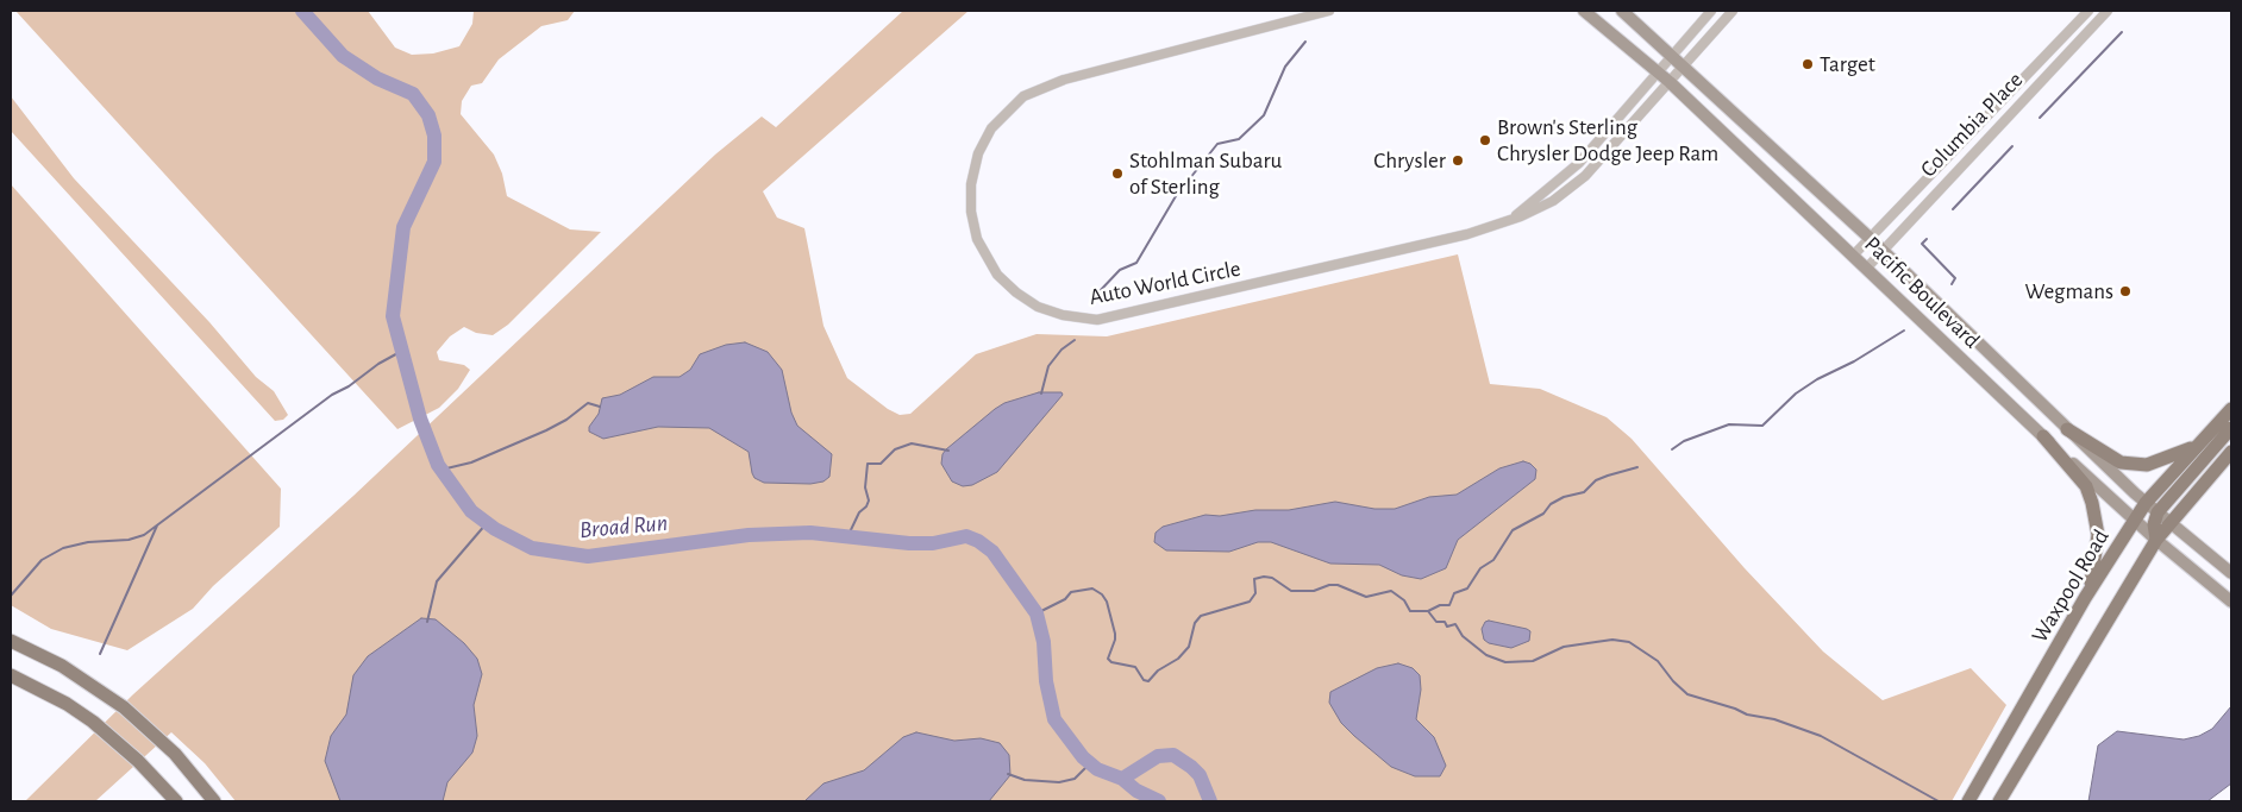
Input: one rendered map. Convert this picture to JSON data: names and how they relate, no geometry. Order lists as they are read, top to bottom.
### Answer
{
  "streets": {
    "main road": ["Pacific Boulevard", "Waxpool Road"],
    "street": ["Columbia Place", "Auto World Circle"]
  },
  "crossings": [
    ["Columbia Place", "Pacific Boulevard"],
    ["Auto World Circle", "Pacific Boulevard"],
    ["Pacific Boulevard", "Waxpool Road"]
  ],
  "water": ["Broad Run"],
  "places": [
    "Target",
    "Brown's Sterling Chrysler Dodge Jeep Ram",
    "Chrysler",
    "Stohlman Subaru of Sterling",
    "Wegmans"
  ]
}
